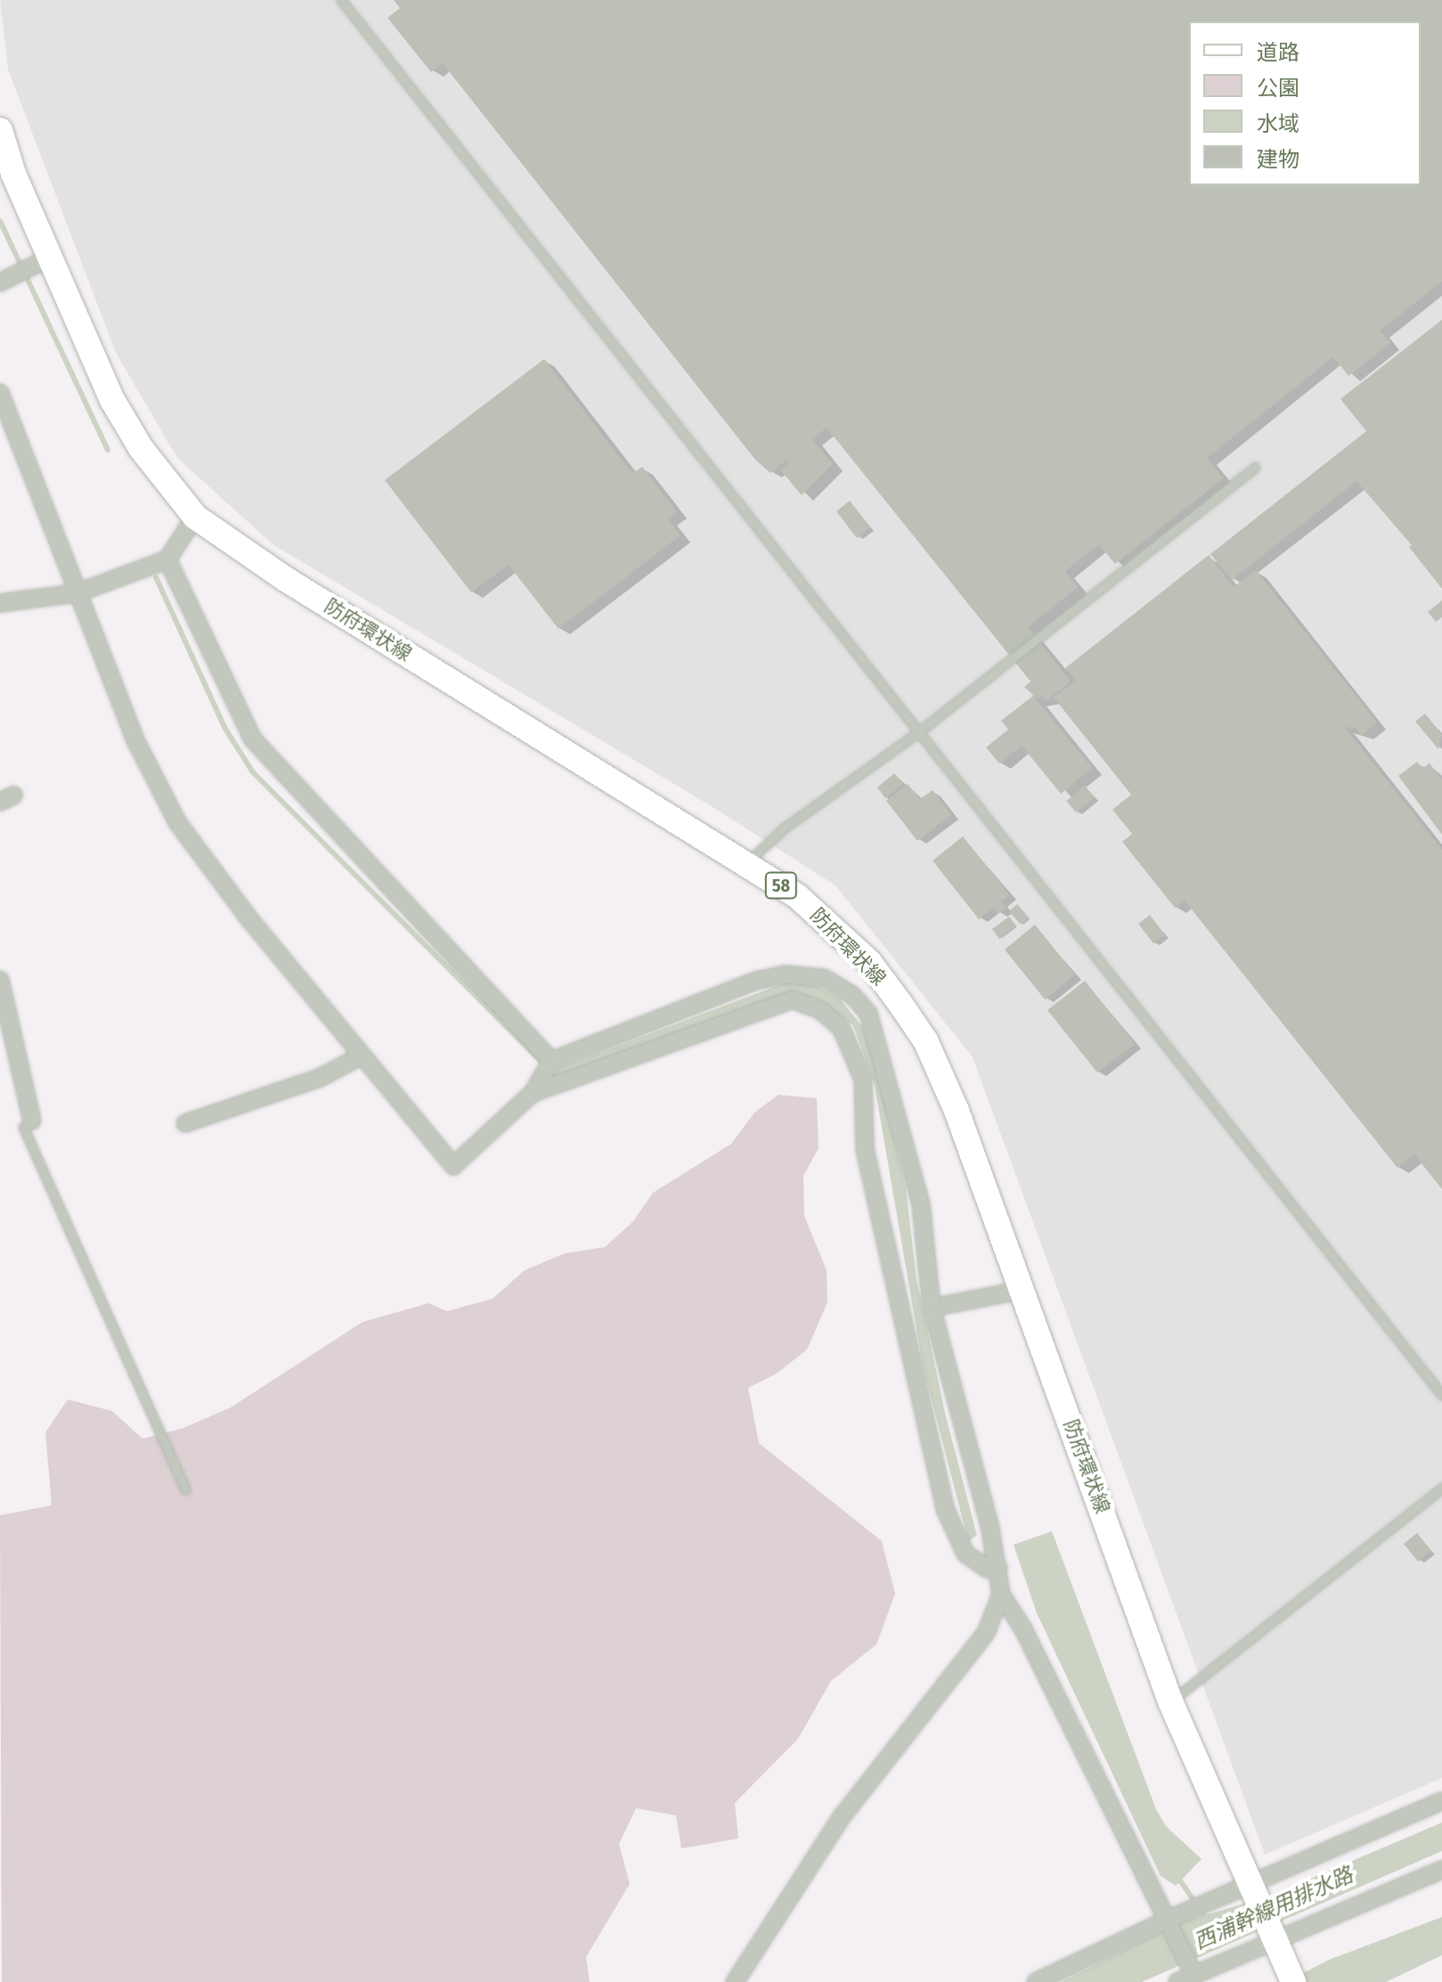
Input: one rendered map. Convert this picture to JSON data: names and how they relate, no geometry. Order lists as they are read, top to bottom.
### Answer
{
  "streets": {
    "main road": ["防府環状線", "58"]
  },
  "water": ["西浦幹線用排水路"],
  "legend": [
    "道路",
    "公園",
    "水域",
    "建物"
  ]
}
